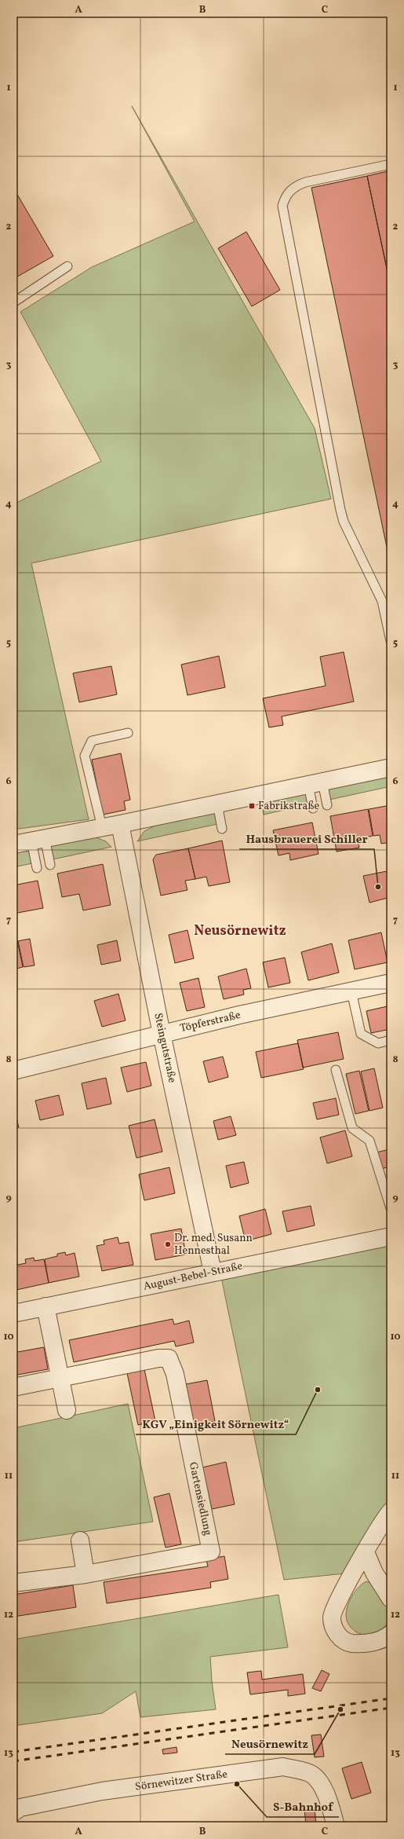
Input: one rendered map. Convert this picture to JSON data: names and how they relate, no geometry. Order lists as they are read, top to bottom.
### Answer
{
  "streets": {
    "street": [
      "Töpferstraße",
      "Steingutstraße",
      "August-Bebel-Straße",
      "Gartensiedlung",
      "Sörnewitzer Straße"
    ]
  },
  "crossings": [
    ["Töpferstraße", "Steingutstraße"],
    ["Steingutstraße", "August-Bebel-Straße"]
  ],
  "districts": ["Neusörnewitz"],
  "places": {
    "transit": ["Fabrikstraße"],
    "other": [
      "Hausbrauerei Schiller",
      "Dr. med. Susann Hennesthal",
      "KGV „Einigkeit Sörnewitz“",
      "Neusörnewitz",
      "S-Bahnhof"
    ]
  },
  "grid": {
    "columns": ["A", "B", "C"],
    "rows": [
      "1",
      "2",
      "3",
      "4",
      "5",
      "6",
      "7",
      "8",
      "9",
      "10",
      "11",
      "12",
      "13"
    ]
  }
}
